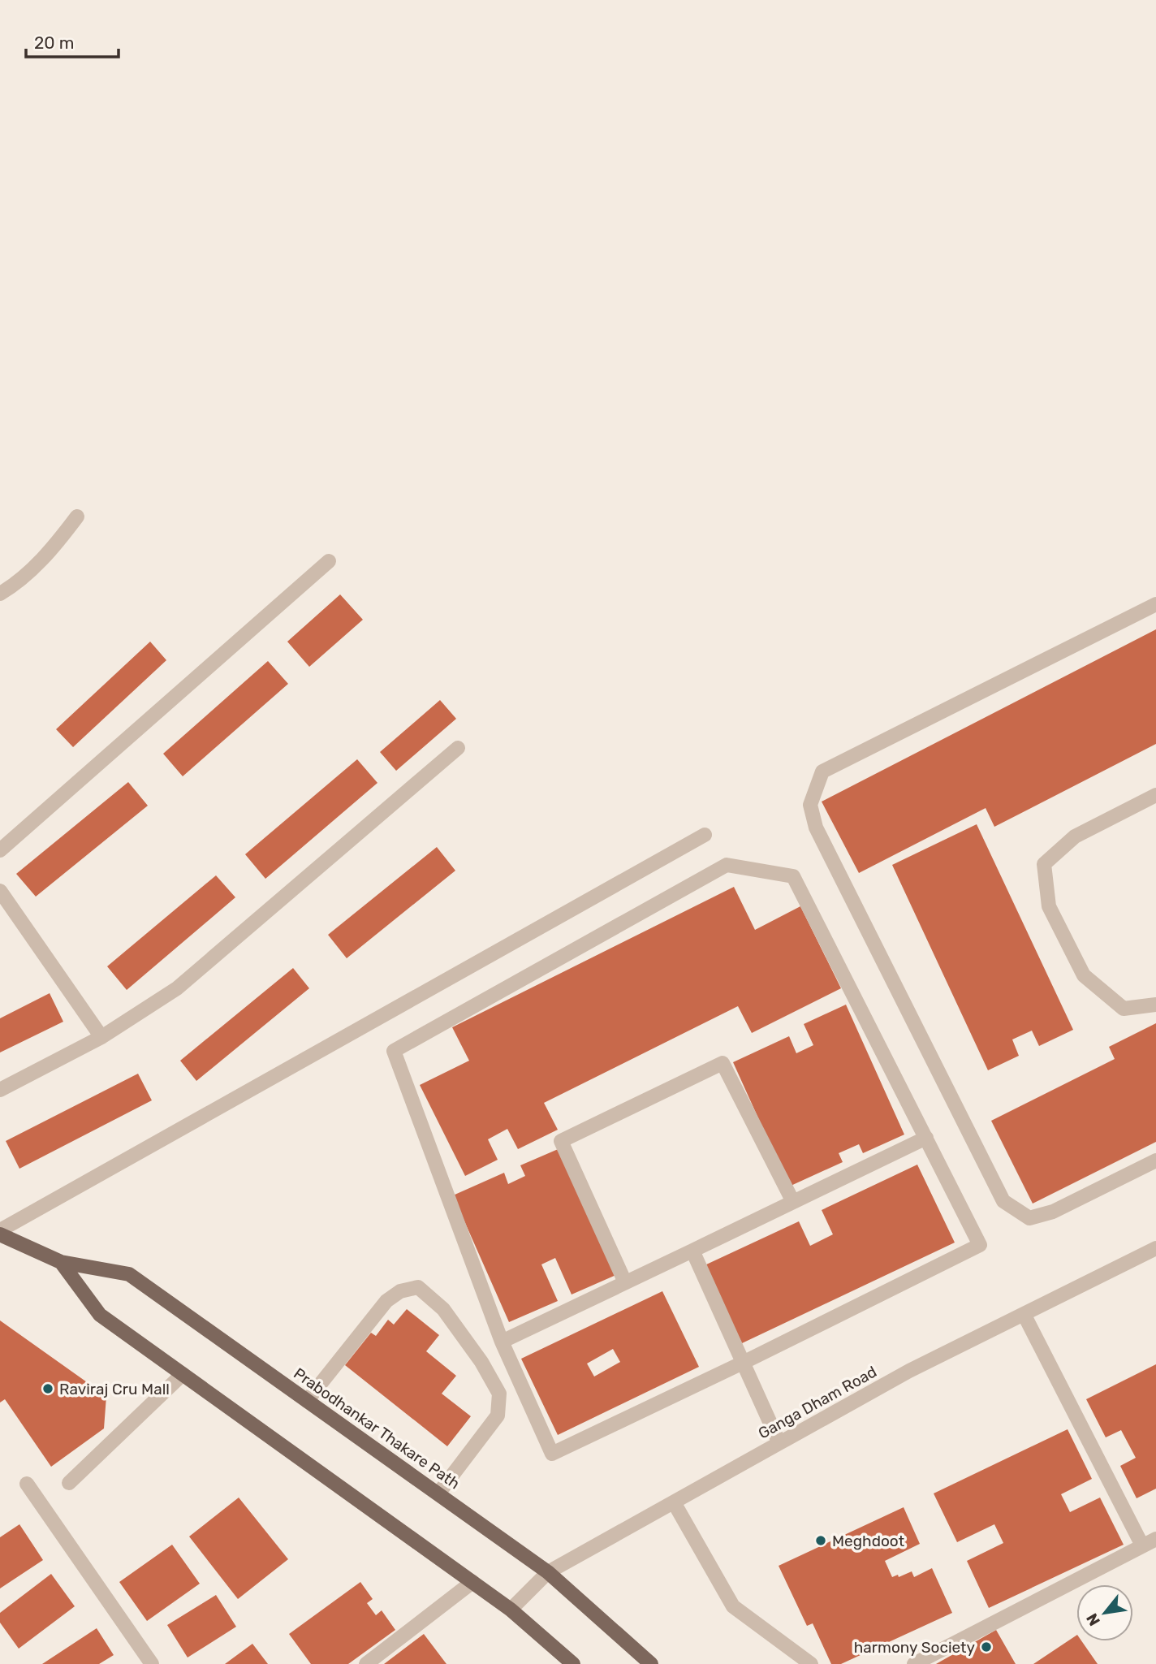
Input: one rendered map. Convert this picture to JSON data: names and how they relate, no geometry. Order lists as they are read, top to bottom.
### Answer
{
  "streets": {
    "main road": ["Prabodhankar Thakare Path"],
    "street": ["Ganga Dham Road"]
  },
  "crossings": [
    ["Ganga Dham Road", "Prabodhankar Thakare Path"]
  ],
  "places": ["Raviraj Cru Mall", "Meghdoot", "harmony Society"],
  "scale_bar": "20 m",
  "north": "bottom left"
}
